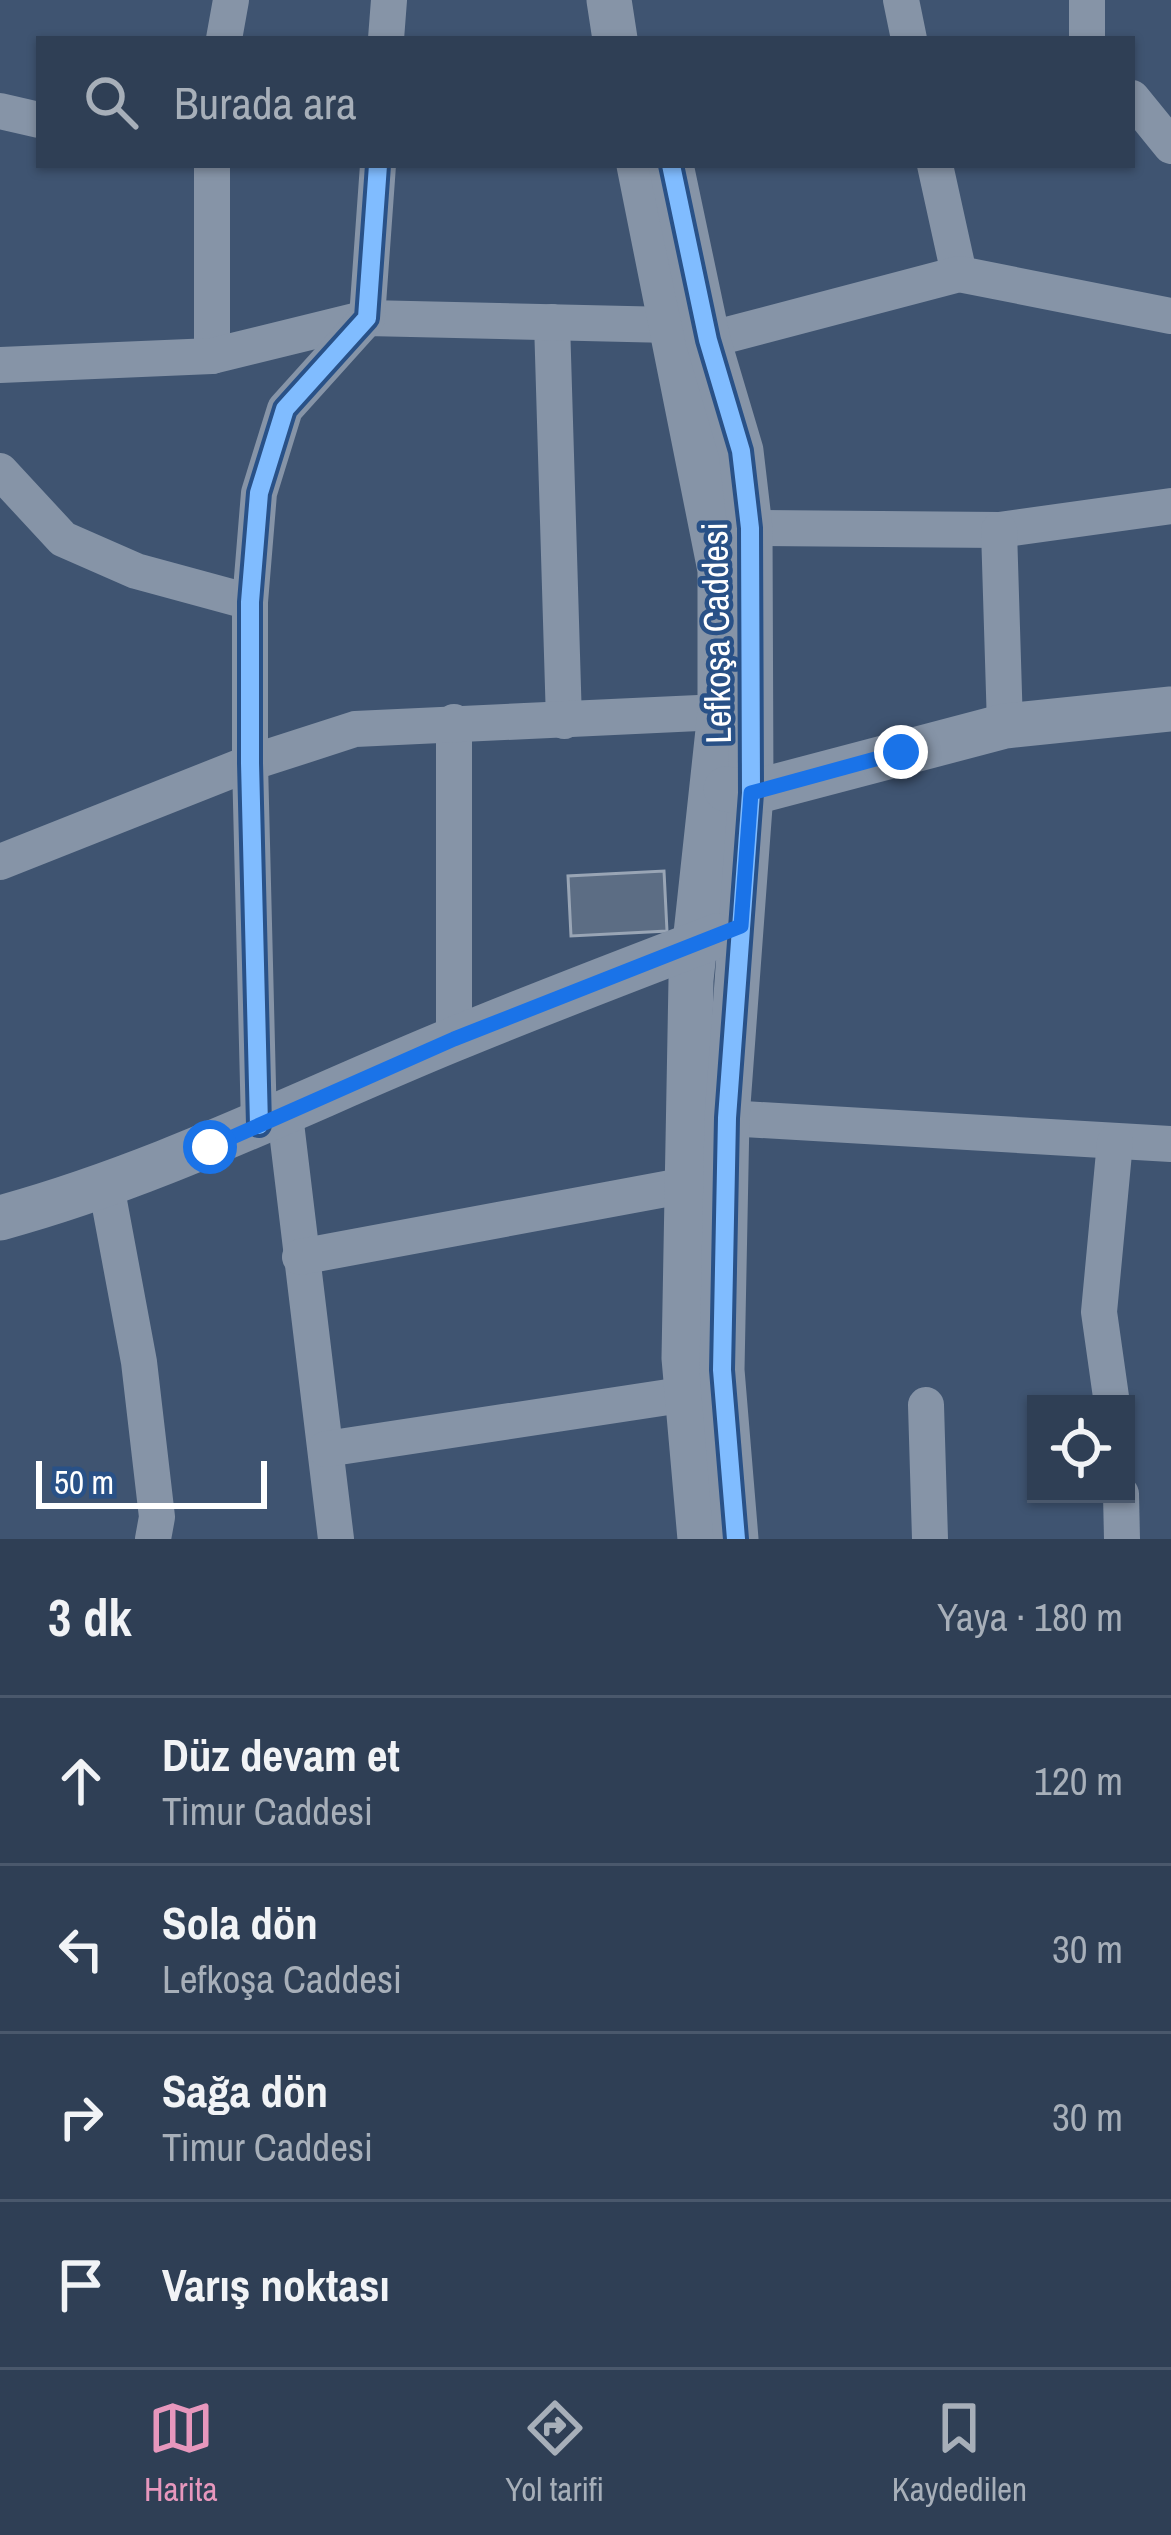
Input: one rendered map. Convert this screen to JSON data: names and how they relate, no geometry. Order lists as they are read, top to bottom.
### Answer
{
  "streets": {
    "street": ["Lefkoşa Caddesi"]
  },
  "scale_bar": "50 m",
  "page": {
    "search": "Burada ara",
    "scale": "50 m",
    "heading": ["3 dk", "Yaya · 180 m"],
    "list": [
      ["Düz devam et", "Timur Caddesi", "120 m"],
      ["Sola dön", "Lefkoşa Caddesi", "30 m"],
      ["Sağa dön", "Timur Caddesi", "30 m"],
      "Varış noktası"
    ],
    "nav": ["Harita", "Yol tarifi", "Kaydedilen"]
  }
}
